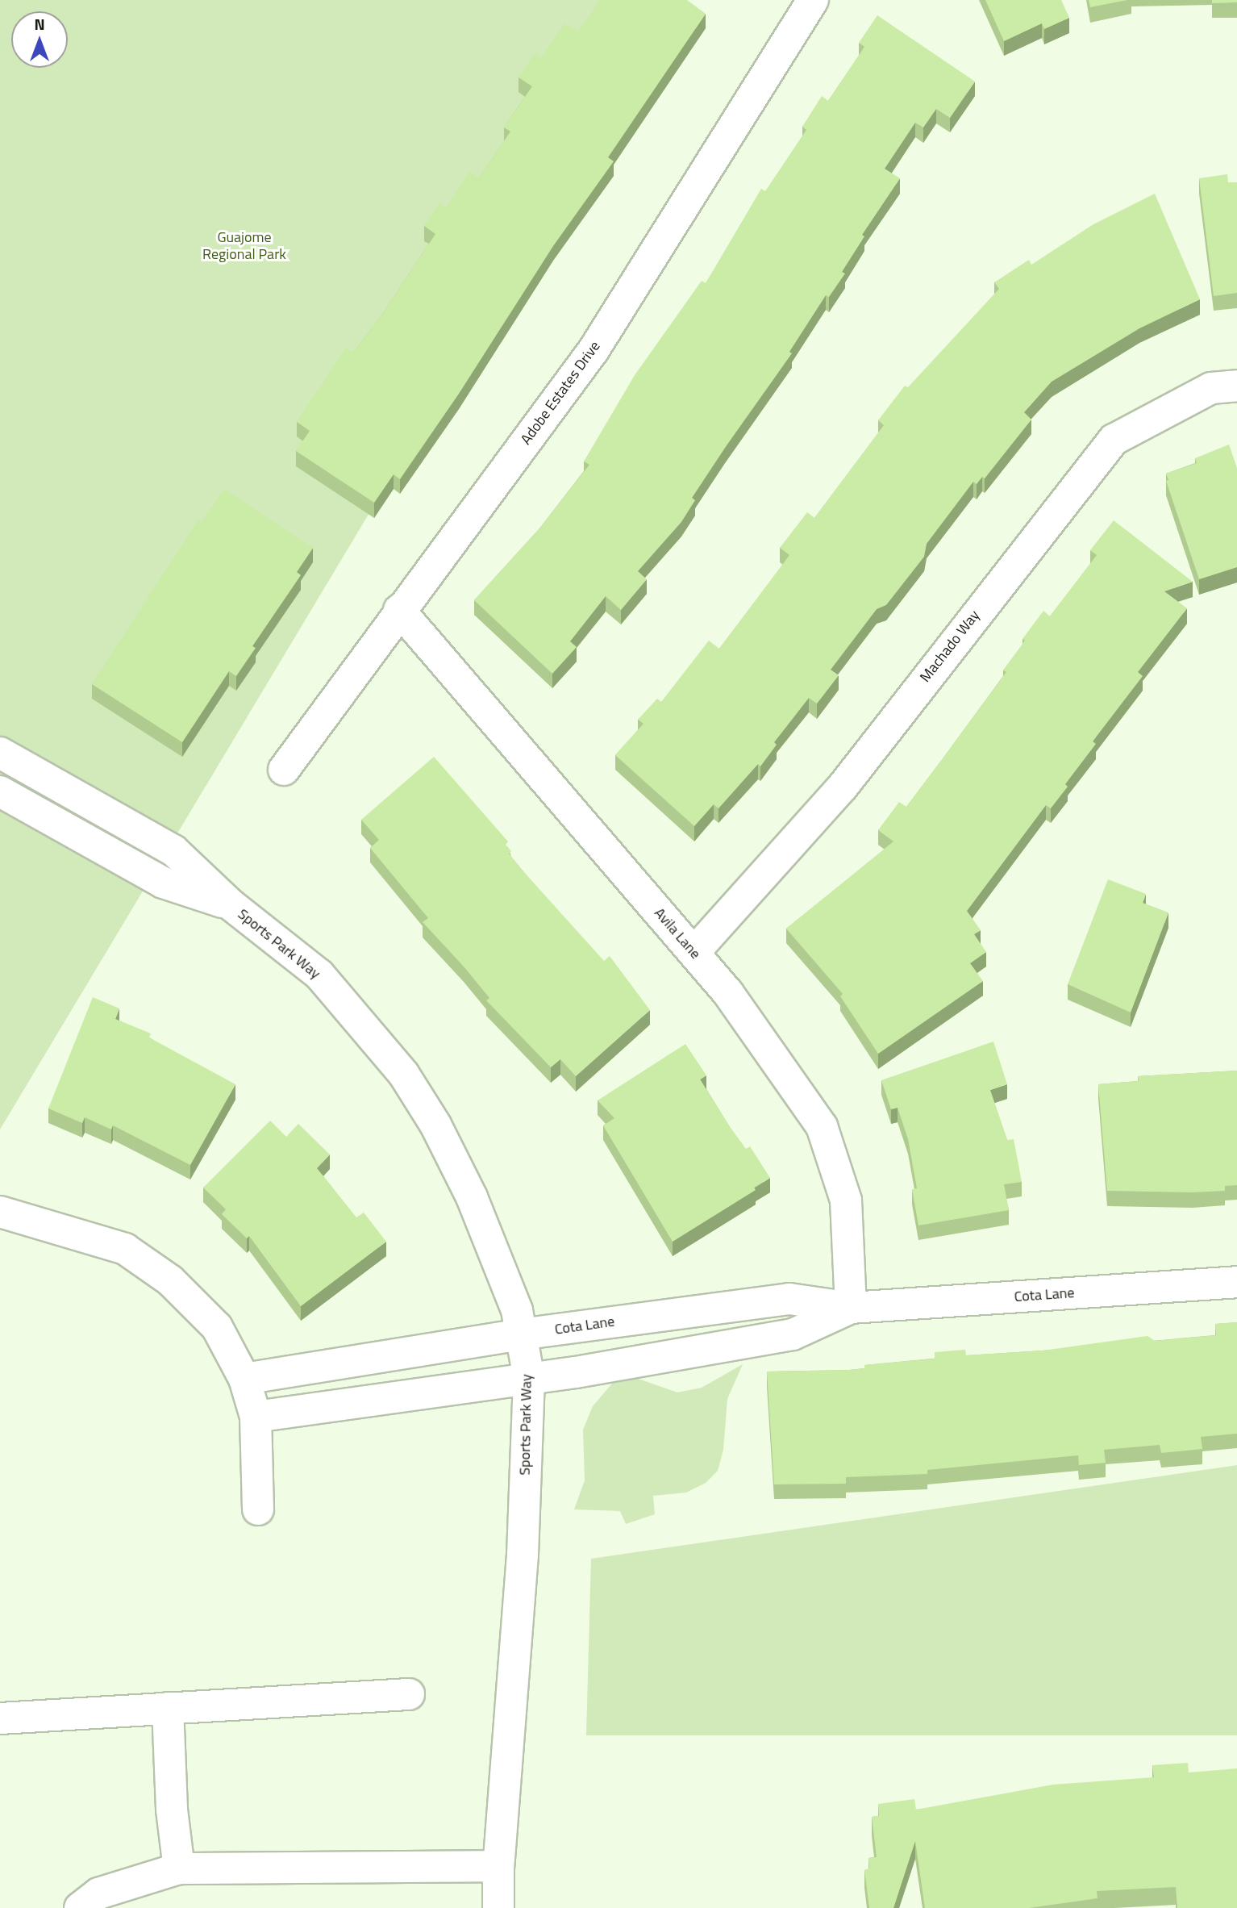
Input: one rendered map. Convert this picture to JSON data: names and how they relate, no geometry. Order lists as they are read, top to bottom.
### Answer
{
  "streets": {
    "street": [
      "Adobe Estates Drive",
      "Machado Way",
      "Avila Lane",
      "Sports Park Way",
      "Cota Lane"
    ]
  },
  "crossings": [
    ["Adobe Estates Drive", "Avila Lane"],
    ["Machado Way", "Avila Lane"],
    ["Avila Lane", "Cota Lane"],
    ["Sports Park Way", "Cota Lane"]
  ],
  "parks": ["Guajome Regional Park"],
  "north": "top"
}
